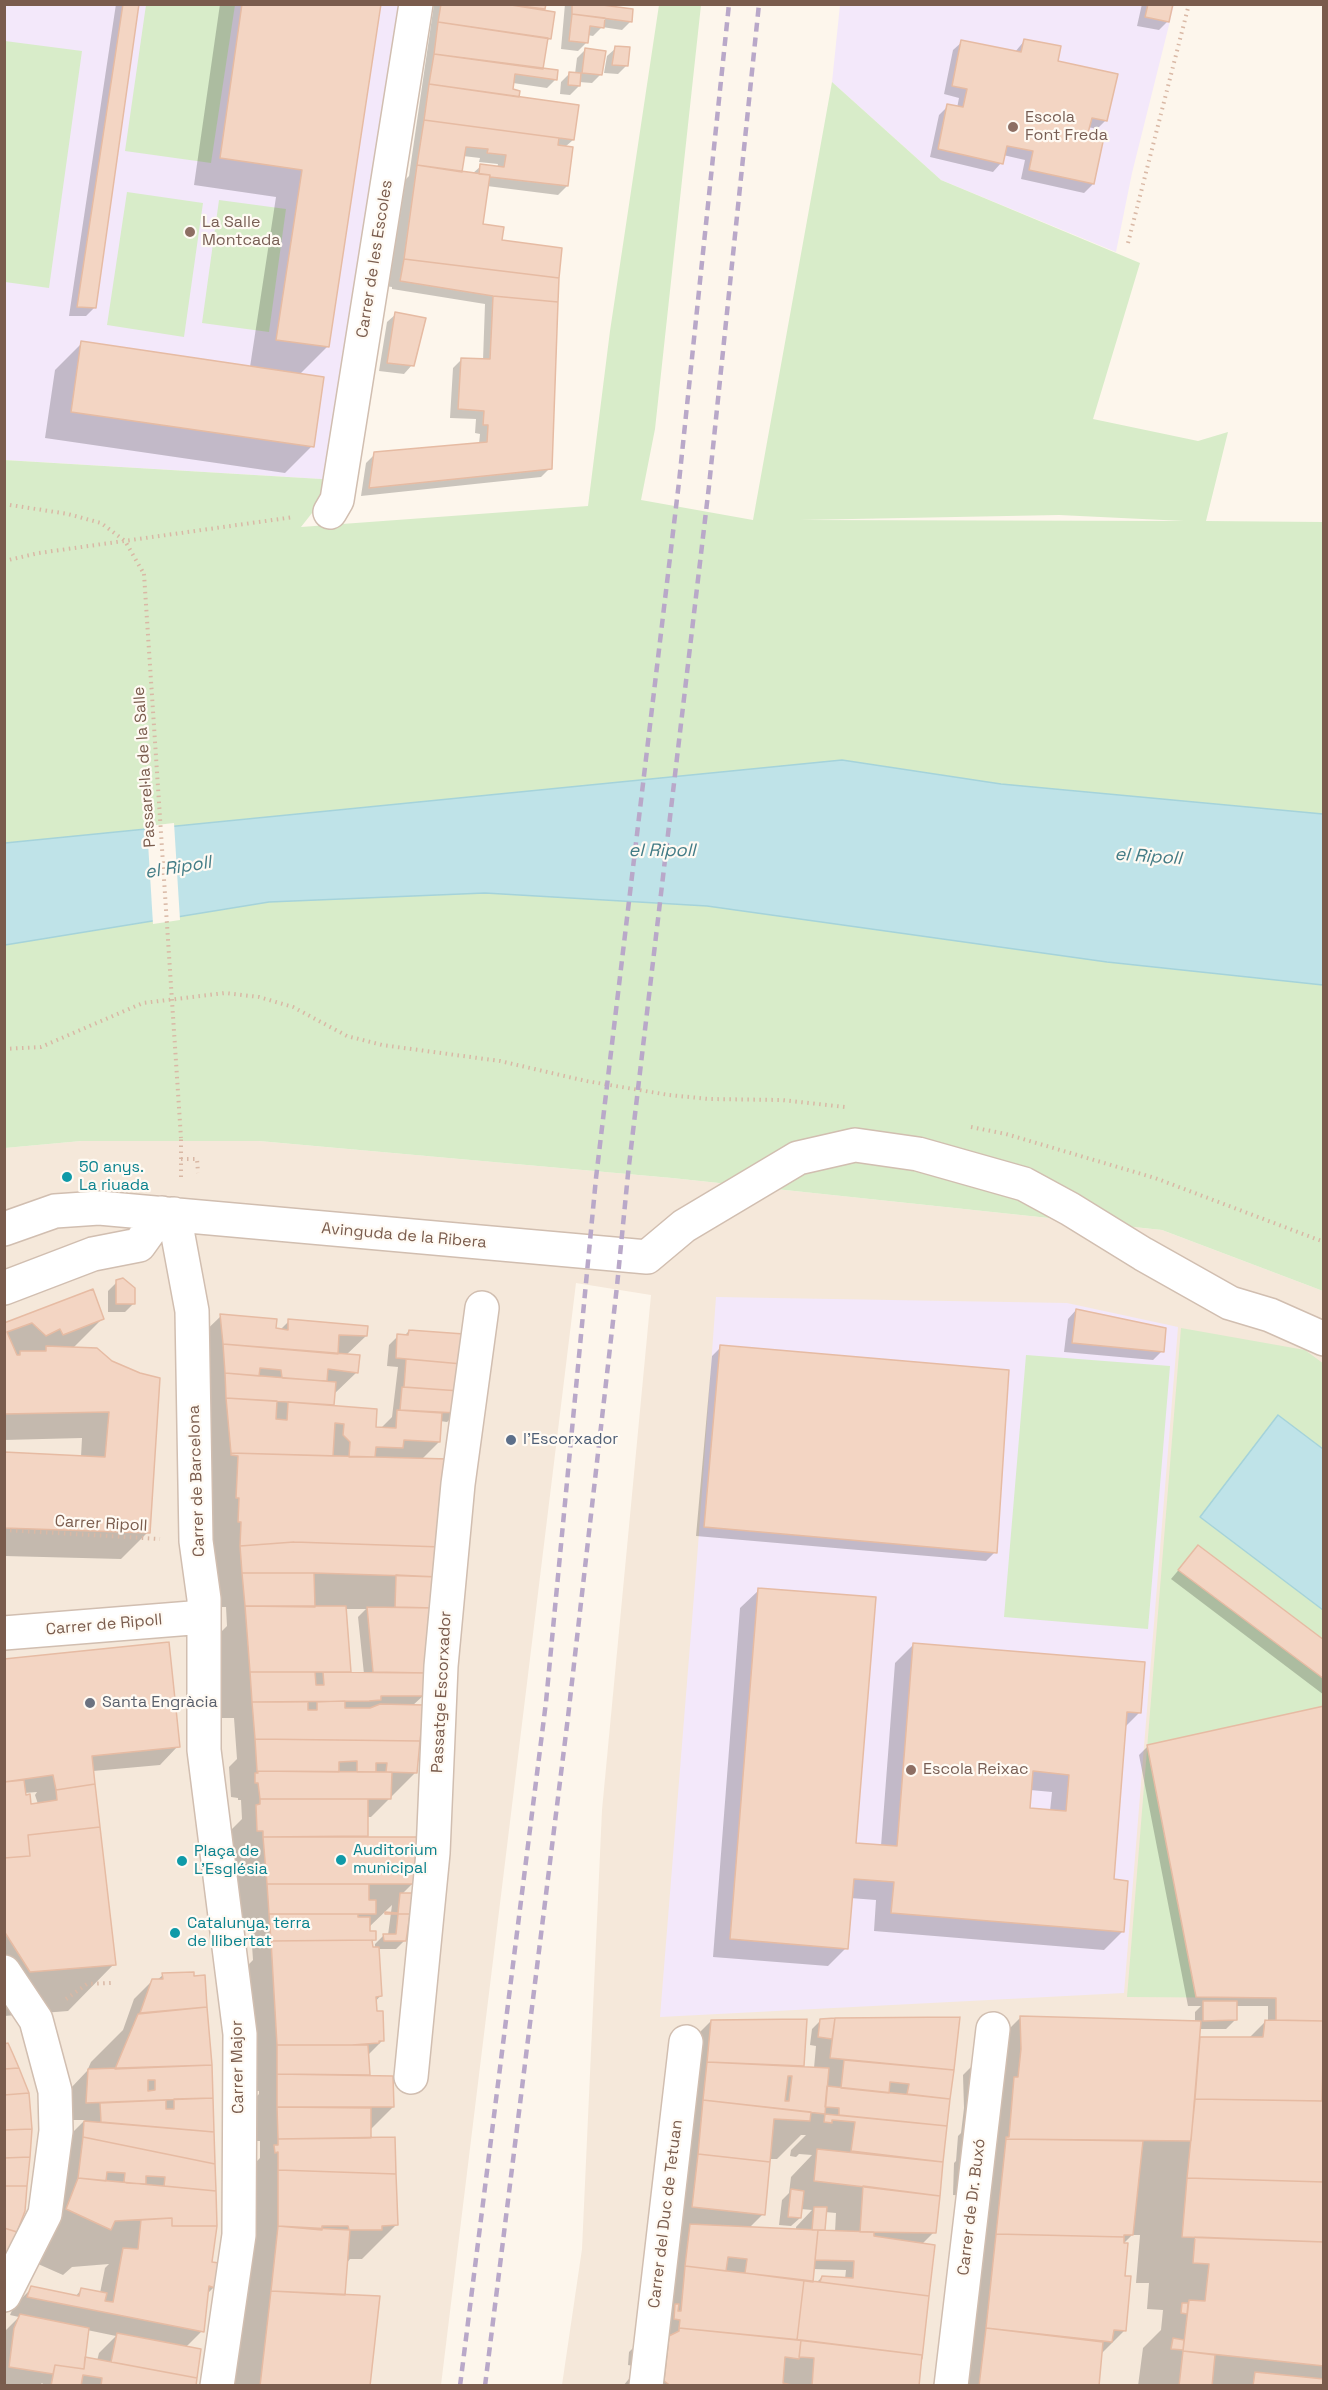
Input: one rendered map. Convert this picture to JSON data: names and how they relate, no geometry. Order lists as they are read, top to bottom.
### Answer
{
  "streets": {
    "street": [
      "Carrer de les Escoles",
      "Avinguda de la Ribera",
      "Carrer de Barcelona",
      "Carrer de Ripoll",
      "Passatge Escorxador",
      "Carrer Major",
      "Carrer de Dr. Buxó",
      "Carrer del Duc de Tetuan"
    ],
    "path": ["Passarel·la de la Salle", "Carrer Ripoll"]
  },
  "crossings": [
    ["Avinguda de la Ribera", "Carrer de Barcelona"],
    ["Carrer de Barcelona", "Carrer Ripoll"],
    ["Carrer de Barcelona", "Carrer de Ripoll"],
    ["Carrer de Barcelona", "Carrer Major"]
  ],
  "water": ["el Ripoll"],
  "places": [
    "Escola Font Freda",
    "La Salle Montcada",
    "50 anys. La riuada",
    "l'Escorxador",
    "Santa Engràcia",
    "Escola Reixac",
    "Auditorium municipal",
    "Plaça de L'Església",
    "Catalunya, terra de llibertat"
  ]
}
